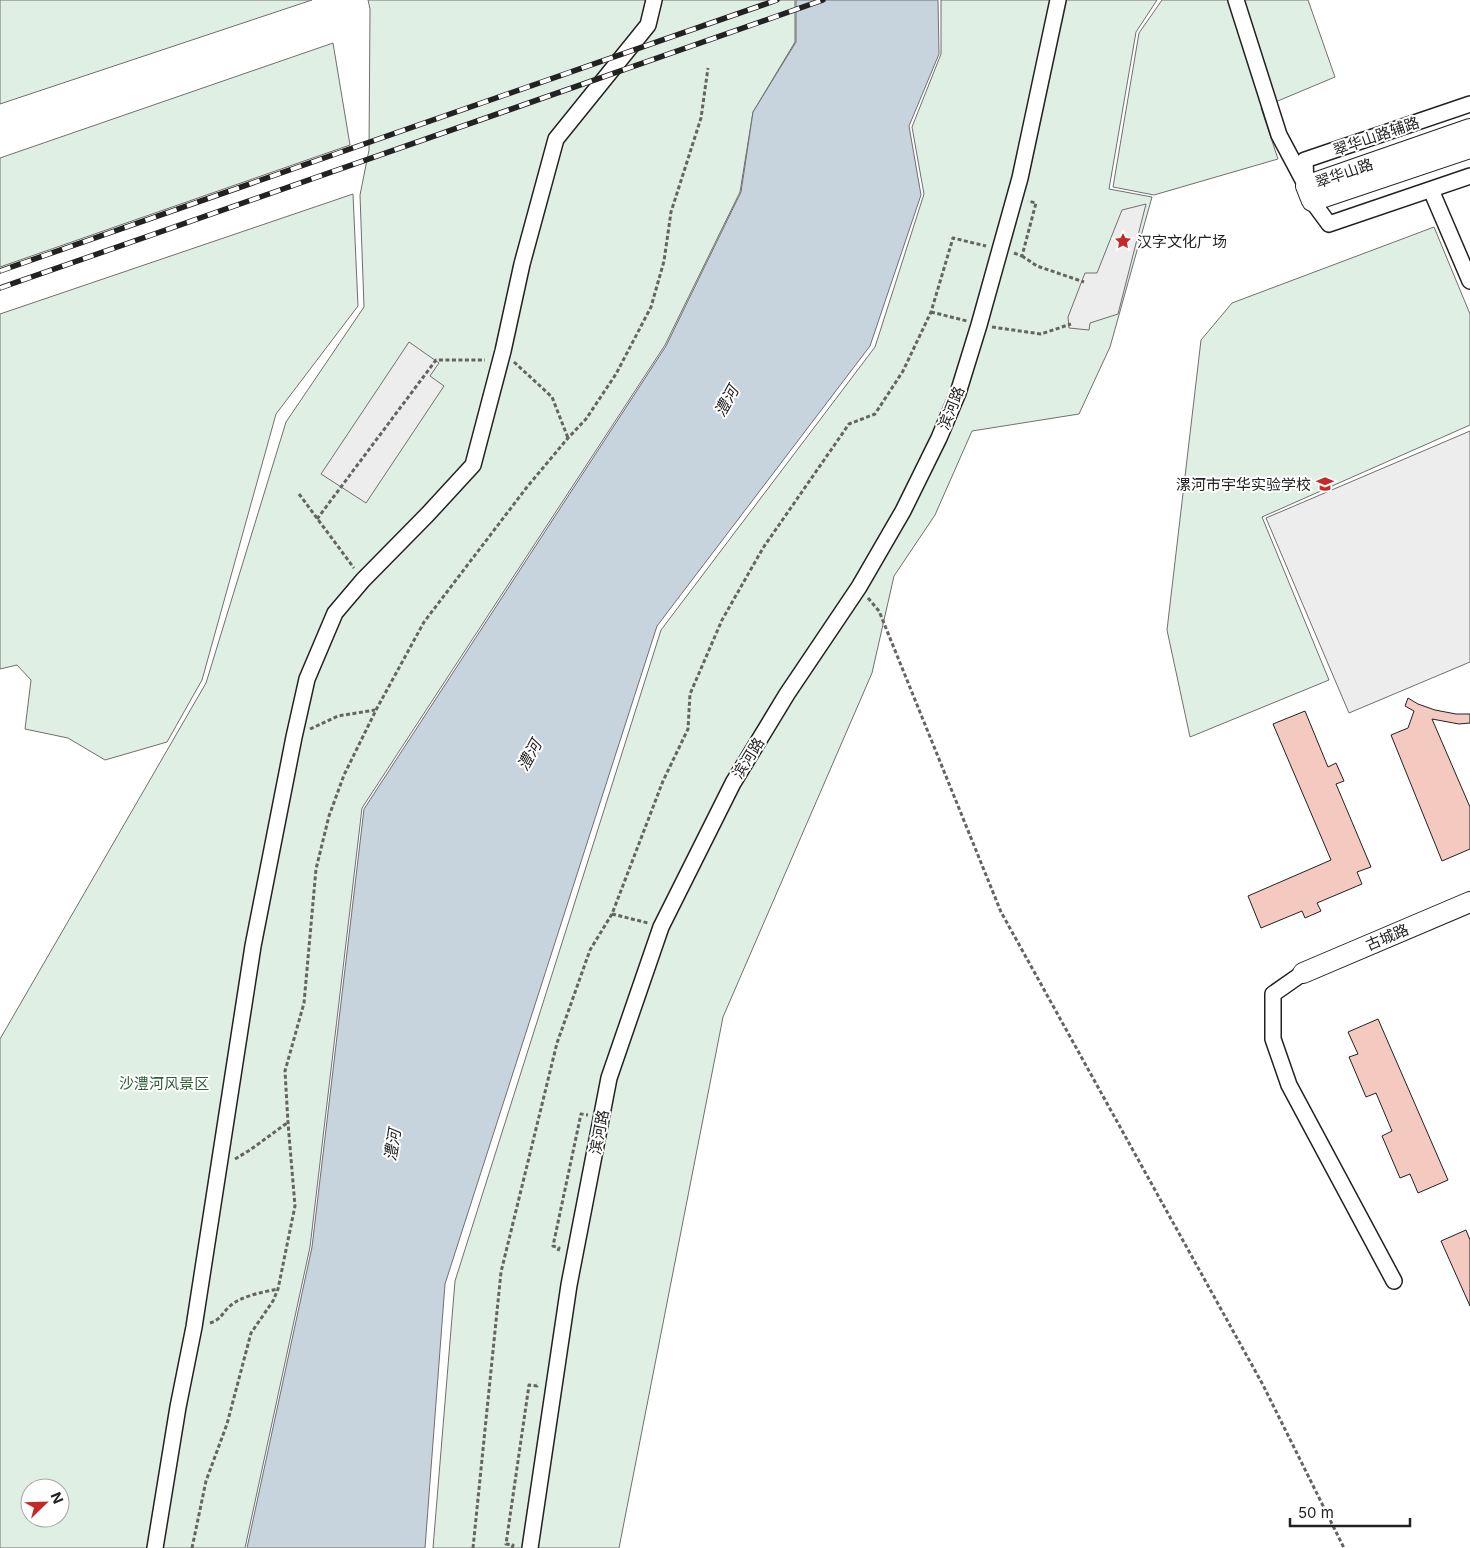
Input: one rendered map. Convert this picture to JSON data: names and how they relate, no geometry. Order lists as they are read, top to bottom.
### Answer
{
  "streets": {
    "main road": ["翠华山路", "古城路"],
    "street": ["翠华山路辅路", "滨河路"]
  },
  "crossings": [
    ["翠华山路辅路", "翠华山路"]
  ],
  "water": ["澧河"],
  "parks": ["沙澧河风景区"],
  "places": {
    "place": ["汉字文化广场"],
    "school or university": ["漯河市宇华实验学校"]
  },
  "scale_bar": "50 m",
  "north": "top right"
}
